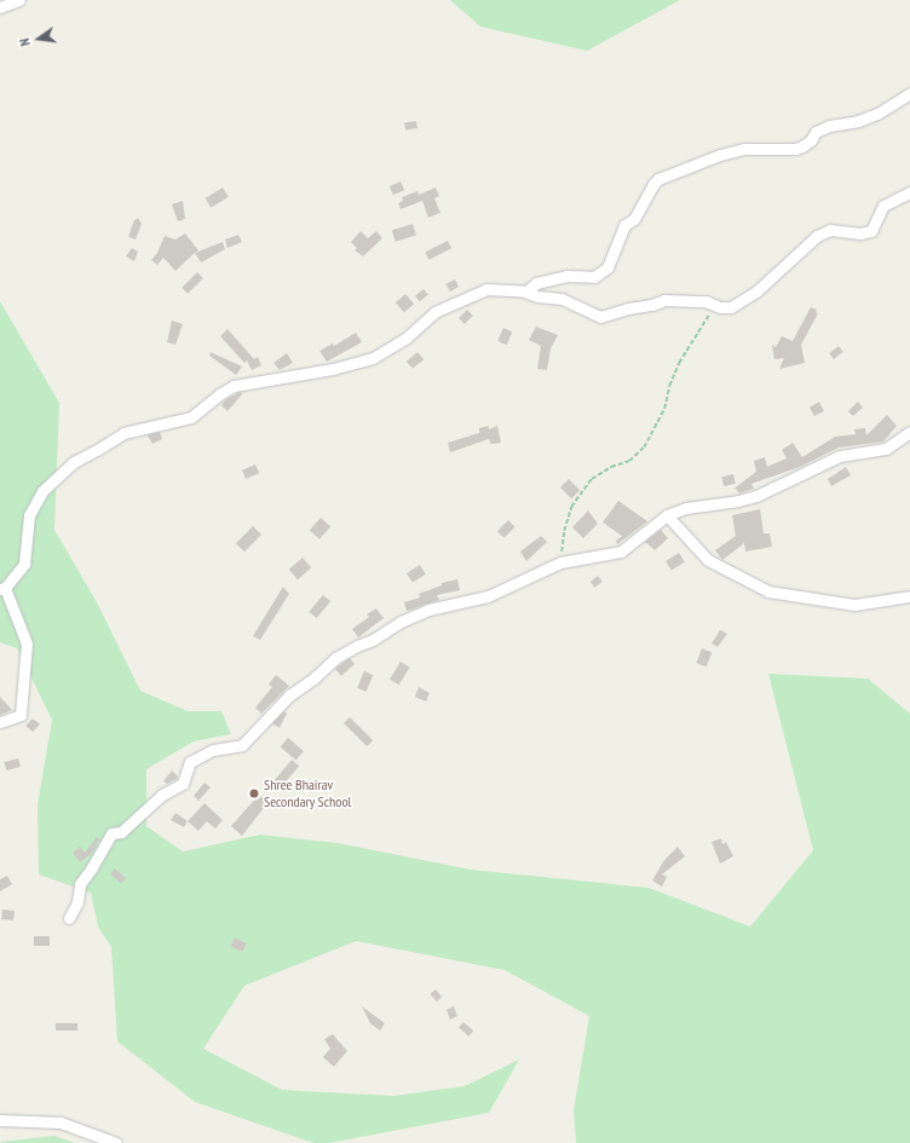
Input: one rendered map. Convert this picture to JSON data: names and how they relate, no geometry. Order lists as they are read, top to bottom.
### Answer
{
  "places": ["Shree Bhairav Secondary School"],
  "north": "left"
}
